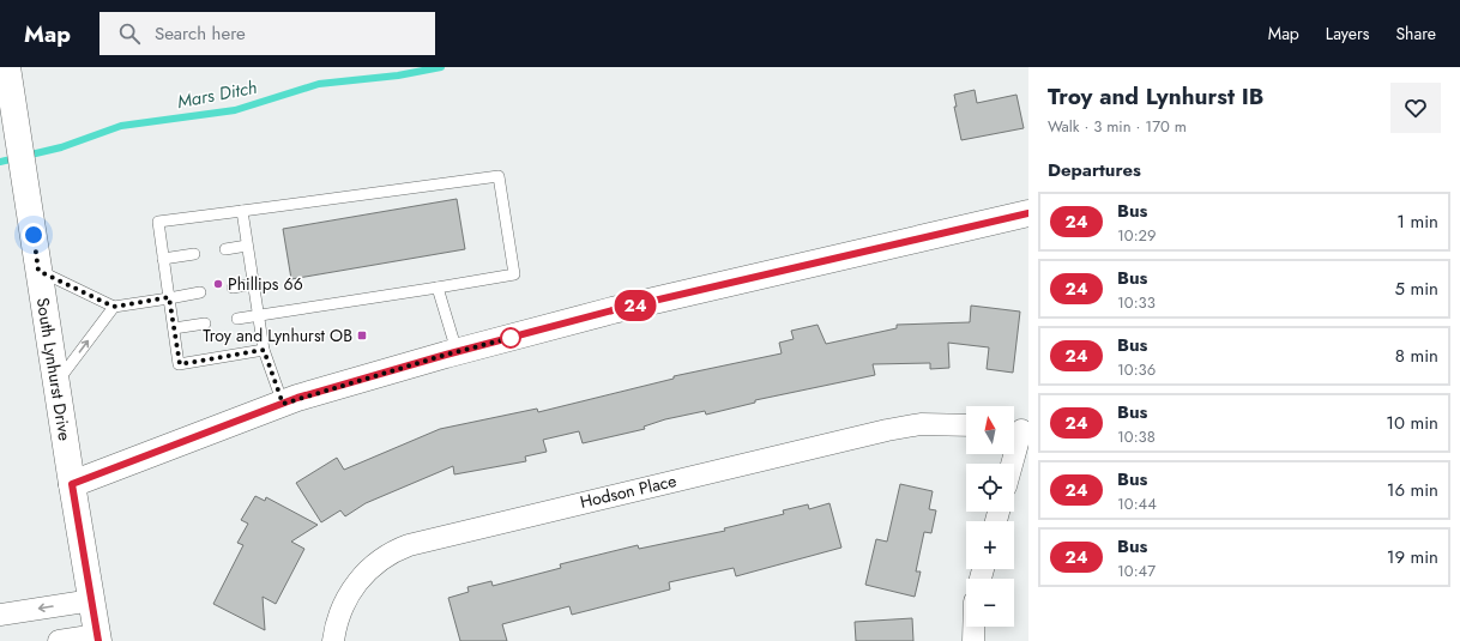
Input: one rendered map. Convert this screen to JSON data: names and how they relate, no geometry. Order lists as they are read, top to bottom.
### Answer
{
  "streets": {
    "street": ["South Lynhurst Drive", "Hodson Place"]
  },
  "water": ["Mars Ditch"],
  "places": {
    "other": ["Phillips 66"],
    "transit": ["Troy and Lynhurst OB"]
  },
  "lines": ["bus line 24"],
  "north": "top",
  "page": {
    "header": "Map",
    "search": "Search here",
    "nav": ["Map", "Layers", "Share"],
    "on_map": "24",
    "heading": [
      ["Troy and Lynhurst IB", "Walk · 3 min · 170 m"],
      "Departures"
    ],
    "list": [
      {
        "mark": "24",
        "name": "Bus",
        "note": "10:29",
        "value": "1 min"
      },
      {
        "mark": "24",
        "name": "Bus",
        "note": "10:33",
        "value": "5 min"
      },
      {
        "mark": "24",
        "name": "Bus",
        "note": "10:36",
        "value": "8 min"
      },
      {
        "mark": "24",
        "name": "Bus",
        "note": "10:38",
        "value": "10 min"
      },
      {
        "mark": "24",
        "name": "Bus",
        "note": "10:44",
        "value": "16 min"
      },
      {
        "mark": "24",
        "name": "Bus",
        "note": "10:47",
        "value": "19 min"
      }
    ],
    "map_buttons": ["+", "−"]
  }
}
